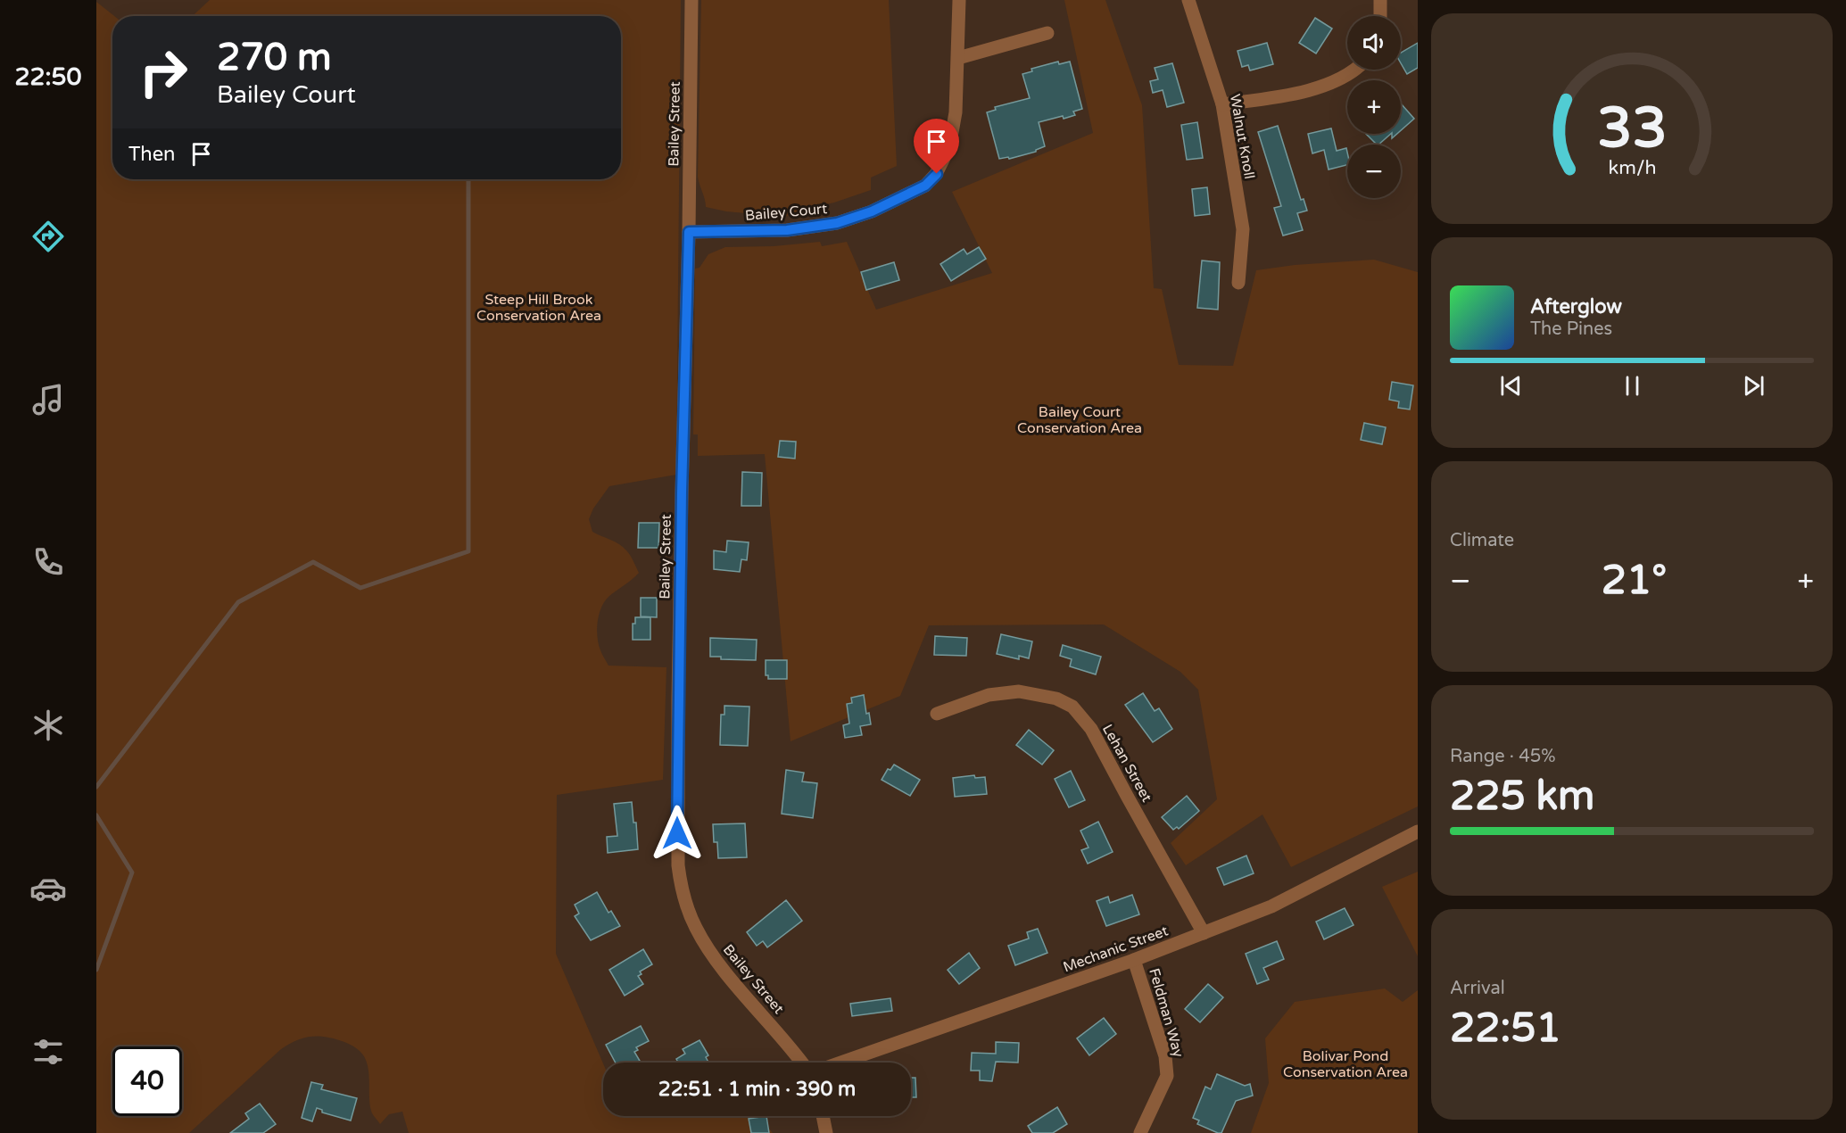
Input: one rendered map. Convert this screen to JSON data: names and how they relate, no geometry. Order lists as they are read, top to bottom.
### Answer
{
  "streets": {
    "street": [
      "Bailey Street",
      "Walnut Knoll",
      "Bailey Court",
      "Lehan Street",
      "Mechanic Street",
      "Feldman Way"
    ]
  },
  "crossings": [
    ["Bailey Street", "Bailey Court"],
    ["Lehan Street", "Mechanic Street"],
    ["Mechanic Street", "Feldman Way"]
  ],
  "parks": ["Steep Hill Brook Conservation Area", "Bailey Court Conservation Area", "Bolivar Pond Conservation Area"],
  "page": {
    "tabs": "22:50",
    "map_buttons": ["+", "−"],
    "turn": ["270 m", "Bailey Court"],
    "then": "Then",
    "song": ["Afterglow", "The Pines"],
    "tile": [
      "Climate",
      ["Range · 45%", "225 km"],
      ["Arrival", "22:51"]
    ],
    "heat": ["−", "21°", "+"],
    "limit": "40",
    "trip": "22:51 · 1 min · 390 m",
    "gauge": ["33", "km/h"]
  }
}
